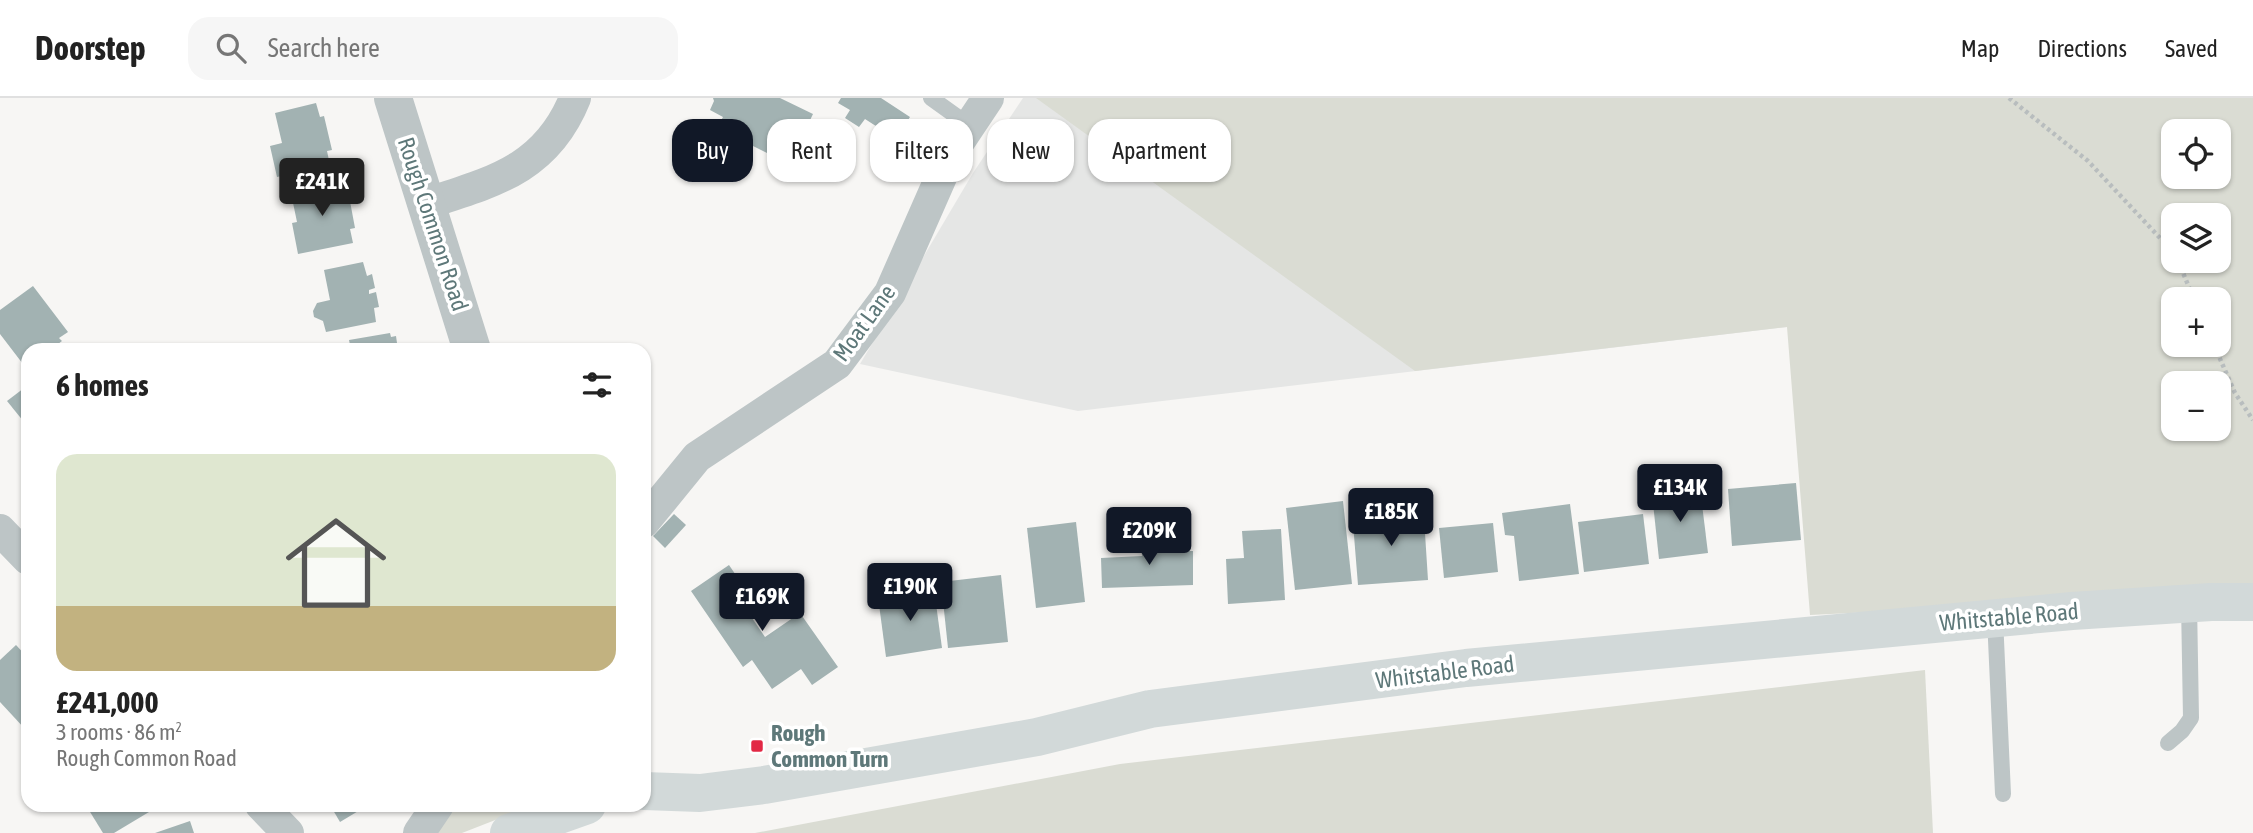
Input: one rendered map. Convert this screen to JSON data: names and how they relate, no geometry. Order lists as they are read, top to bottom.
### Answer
{
  "streets": {
    "main road": ["Whitstable Road"],
    "street": ["Rough Common Road", "Moat Lane"]
  },
  "places": {
    "transit": ["Rough Common Turn"]
  },
  "page": {
    "header": "Doorstep",
    "search": "Search here",
    "nav": ["Map", "Directions", "Saved"],
    "map_buttons": ["+", "−"],
    "chip": [
      "Buy",
      "Rent",
      "Filters",
      "New",
      "Apartment"
    ],
    "price": [
      "£241K",
      "£134K",
      "£185K",
      "£209K",
      "£190K",
      "£169K"
    ],
    "heading": "6 homes",
    "list": [
      {
        "name": "£241,000",
        "note": "3 rooms · 86 m² · Rough Common Road"
      }
    ]
  }
}
